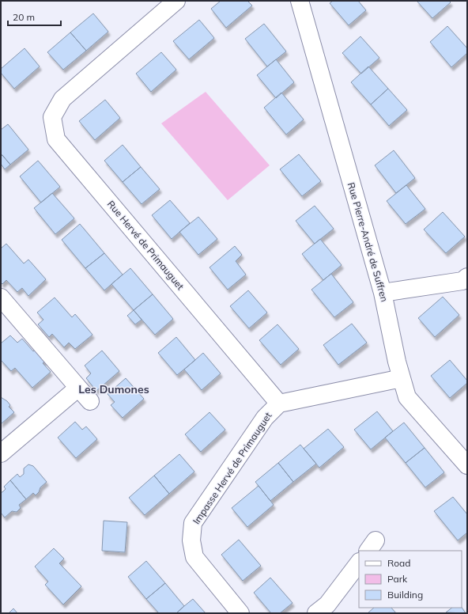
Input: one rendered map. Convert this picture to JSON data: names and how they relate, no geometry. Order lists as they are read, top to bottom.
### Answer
{
  "streets": {
    "street": ["Rue Pierre-André de Suffren", "Rue Hervé de Primauguet", "Impasse Hervé de Primauguet"]
  },
  "crossings": [
    ["Rue Hervé de Primauguet", "Impasse Hervé de Primauguet"]
  ],
  "districts": ["Les Dumones"],
  "legend": ["Road", "Park", "Building"],
  "scale_bar": "20 m"
}
